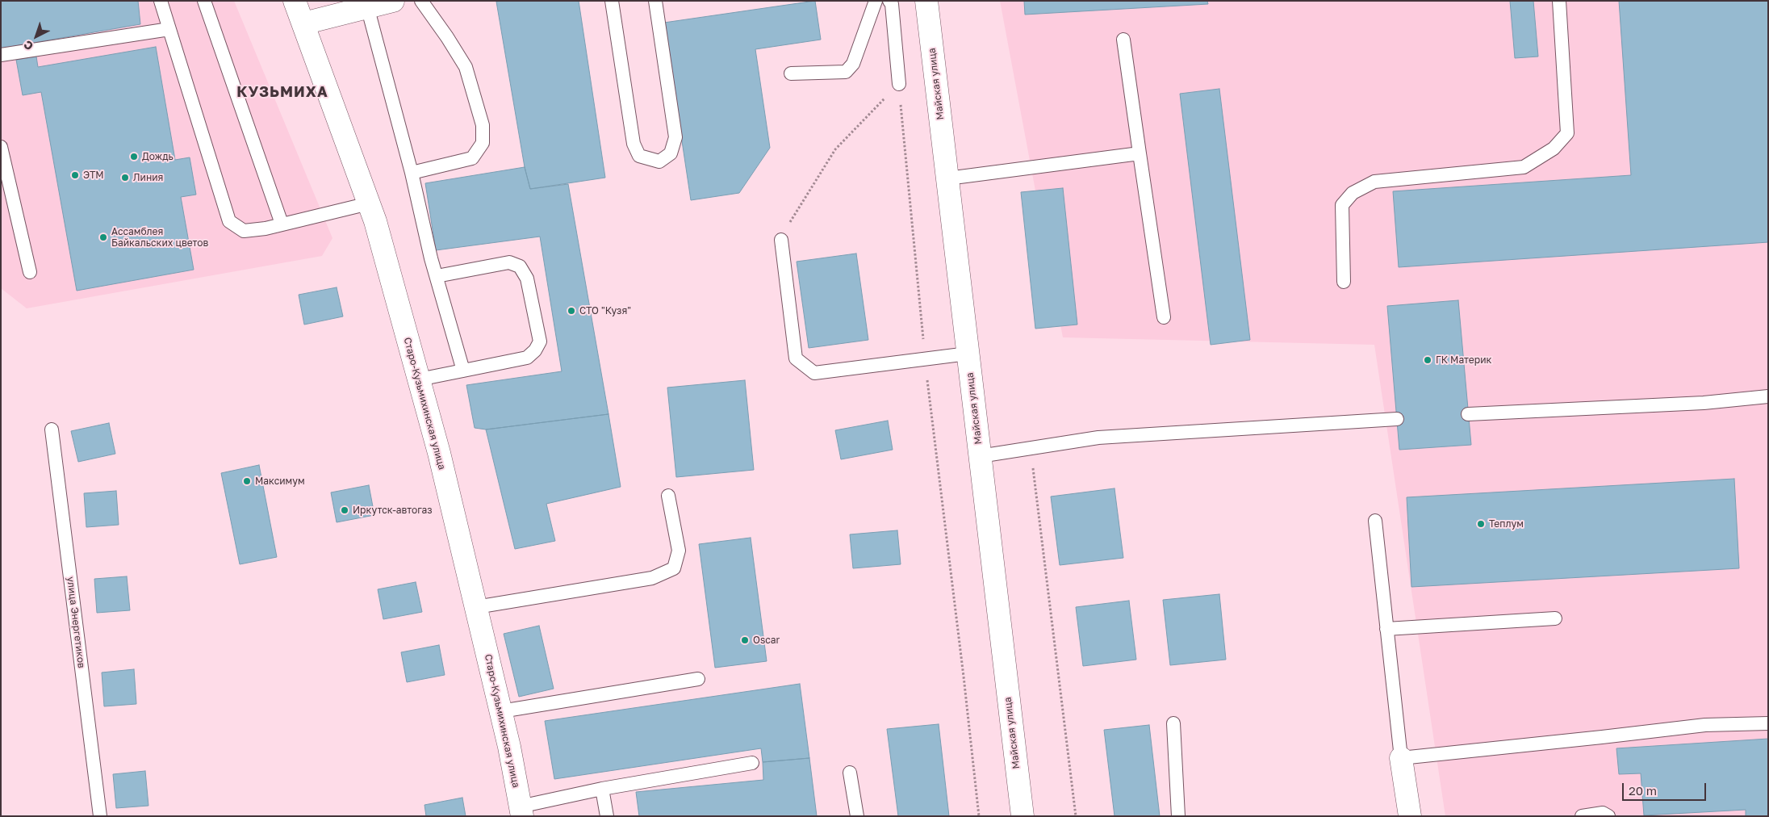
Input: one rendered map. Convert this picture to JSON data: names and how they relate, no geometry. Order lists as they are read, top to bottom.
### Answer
{
  "streets": {
    "street": ["Майская улица", "Старо-Кузьмихинская улица"],
    "lane": ["улица Энергетиков"]
  },
  "districts": ["КУЗЬМИХА"],
  "places": [
    "Дождь",
    "ЭТМ",
    "Линия",
    "Ассамблея Байкальских цветов",
    "СТО \"Кузя\"",
    "ГК Материк",
    "Максимум",
    "Иркутск-автогаз",
    "Теплум",
    "Oscar"
  ],
  "scale_bar": "20 m",
  "north": "bottom left"
}
